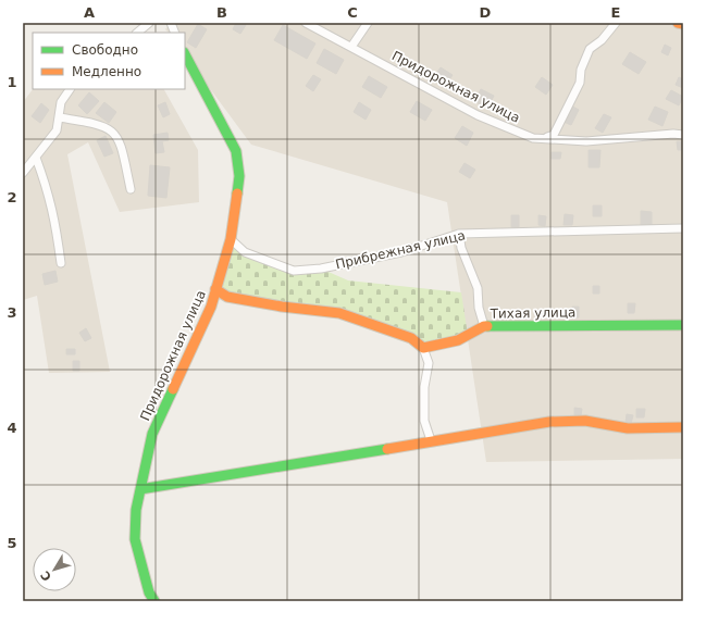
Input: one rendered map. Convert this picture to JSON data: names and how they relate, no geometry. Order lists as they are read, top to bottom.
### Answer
{
  "streets": {
    "street": ["Придорожная улица", "Прибрежная улица", "Тихая улица"]
  },
  "crossings": [
    ["Придорожная улица", "Прибрежная улица"]
  ],
  "legend": ["Свободно", "Медленно"],
  "north": "bottom left",
  "grid": {
    "columns": [
      "A",
      "B",
      "C",
      "D",
      "E"
    ],
    "rows": [
      "1",
      "2",
      "3",
      "4",
      "5"
    ]
  }
}
